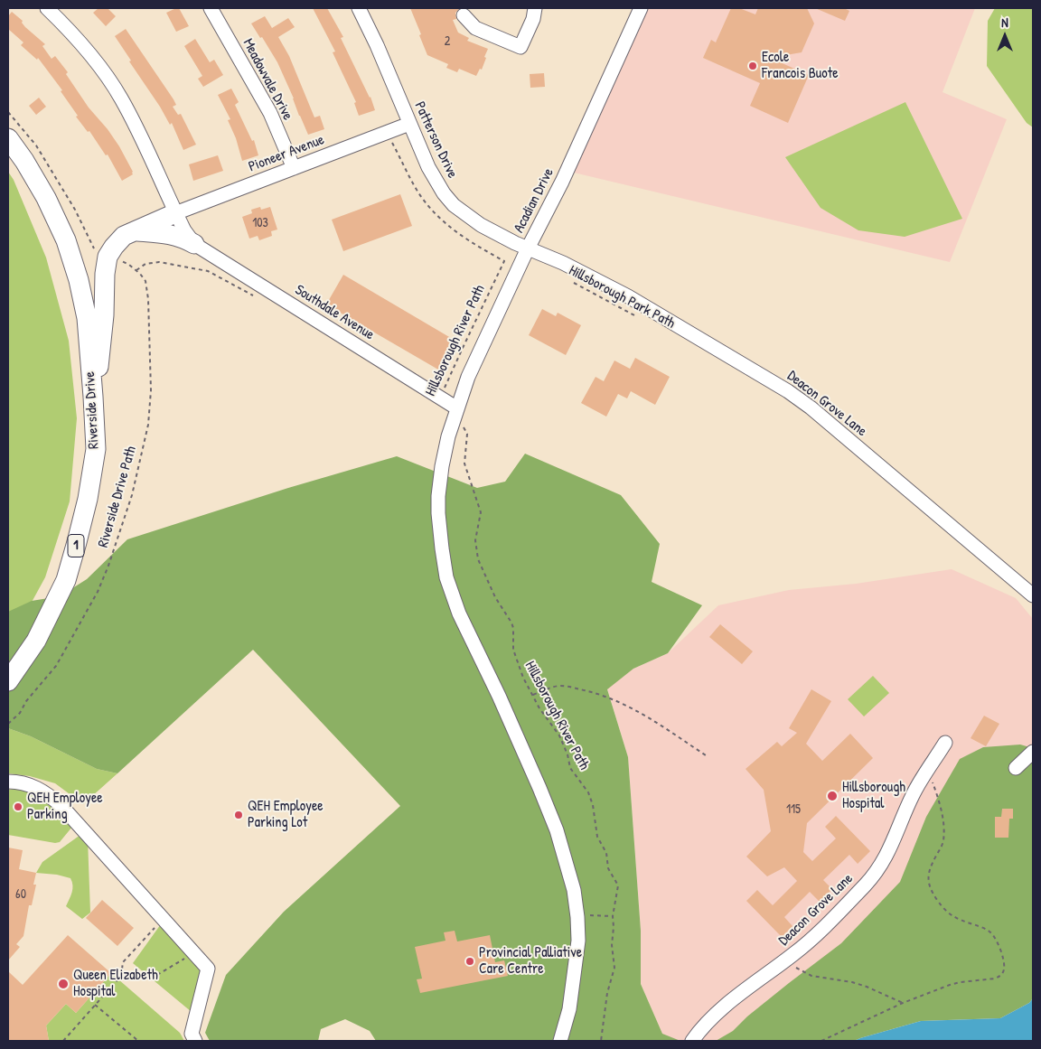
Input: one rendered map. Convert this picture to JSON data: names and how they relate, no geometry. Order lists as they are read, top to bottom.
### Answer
{
  "streets": {
    "highway": ["Riverside Drive", "1"],
    "street": [
      "Meadowvale Drive",
      "Patterson Drive",
      "Pioneer Avenue",
      "Acadian Drive",
      "Southdale Avenue",
      "Deacon Grove Lane"
    ],
    "path": ["Hillsborough Park Path", "Hillsborough River Path", "Riverside Drive Path"]
  },
  "crossings": [
    ["Meadowvale Drive", "Pioneer Avenue"],
    ["Patterson Drive", "Pioneer Avenue"],
    ["Patterson Drive", "Acadian Drive"],
    ["Patterson Drive", "Deacon Grove Lane"],
    ["Acadian Drive", "Southdale Avenue"],
    ["Acadian Drive", "Hillsborough River Path"],
    ["Acadian Drive", "Deacon Grove Lane"],
    ["Southdale Avenue", "Hillsborough River Path"]
  ],
  "places": [
    "Ecole Francois Buote",
    "Hillsborough Hospital",
    "QEH Employee Parking",
    "QEH Employee Parking Lot",
    "Provincial Palliative Care Centre",
    "Queen Elizabeth Hospital"
  ],
  "house_numbers": [
    "2",
    "103",
    "115",
    "60"
  ],
  "north": "top"
}
